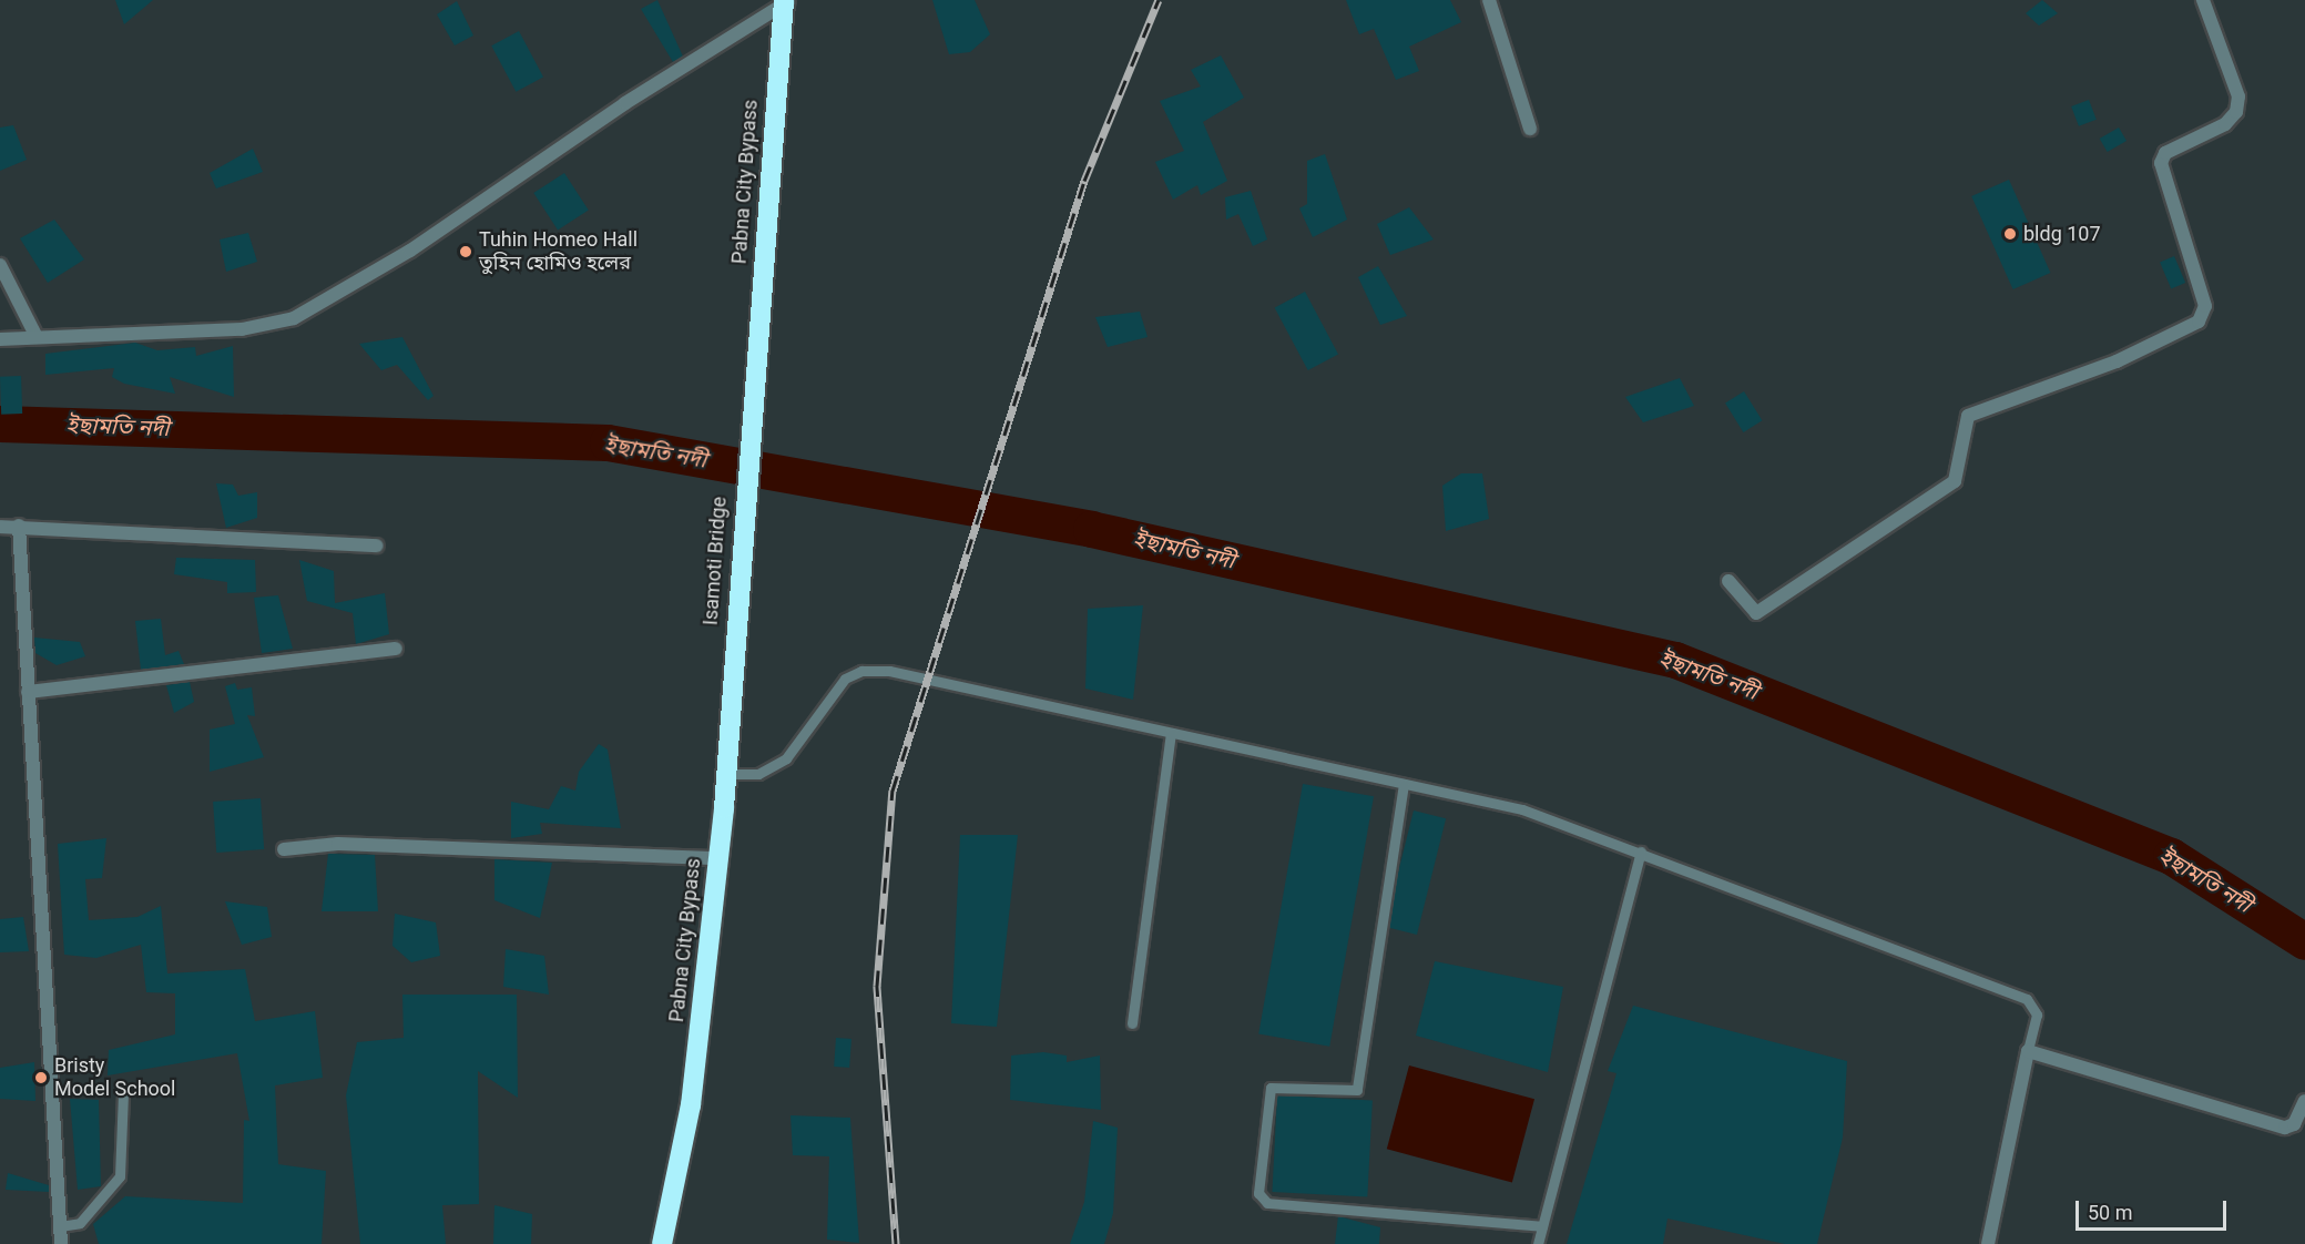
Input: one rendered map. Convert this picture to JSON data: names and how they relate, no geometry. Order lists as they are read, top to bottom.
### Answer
{
  "streets": {
    "highway": ["Pabna City Bypass", "Isamoti Bridge"]
  },
  "crossings": [
    ["Pabna City Bypass", "Isamoti Bridge"]
  ],
  "water": ["ইছামতি নদী"],
  "places": ["bldg 107", "Tuhin Homeo Hall তুহিন হোমিও হলের", "Bristy Model School"],
  "scale_bar": "50 m"
}
